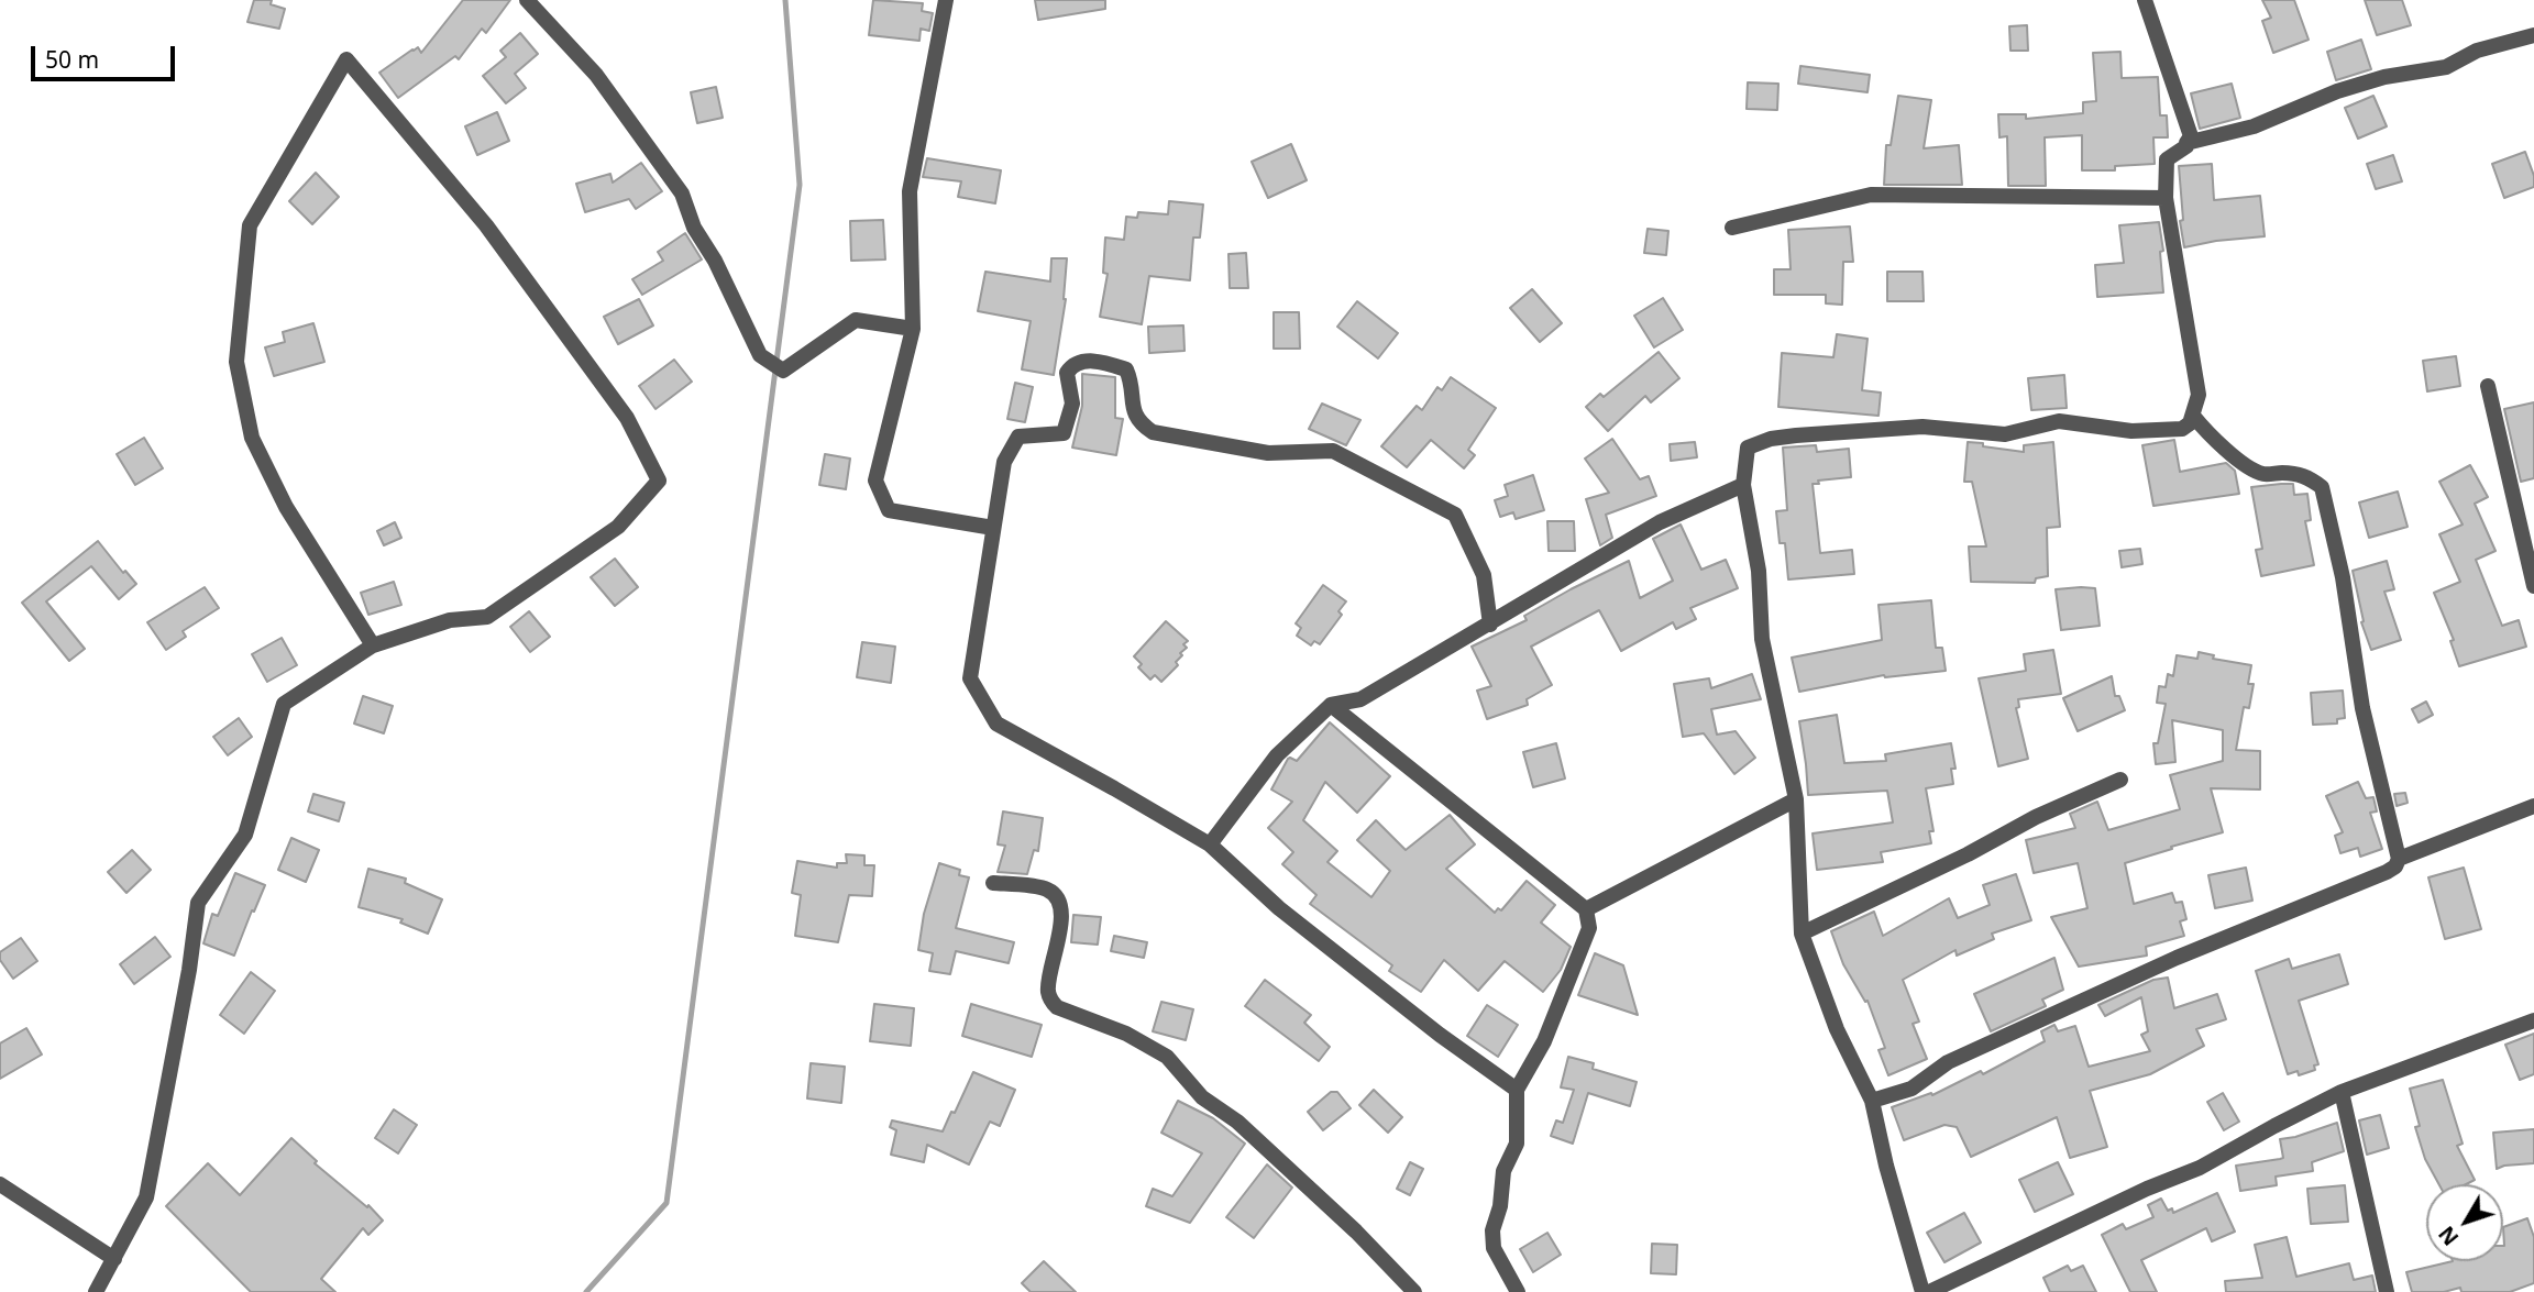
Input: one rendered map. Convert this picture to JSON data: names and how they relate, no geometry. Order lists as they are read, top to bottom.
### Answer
{
  "scale_bar": "50 m",
  "north": "bottom left"
}
